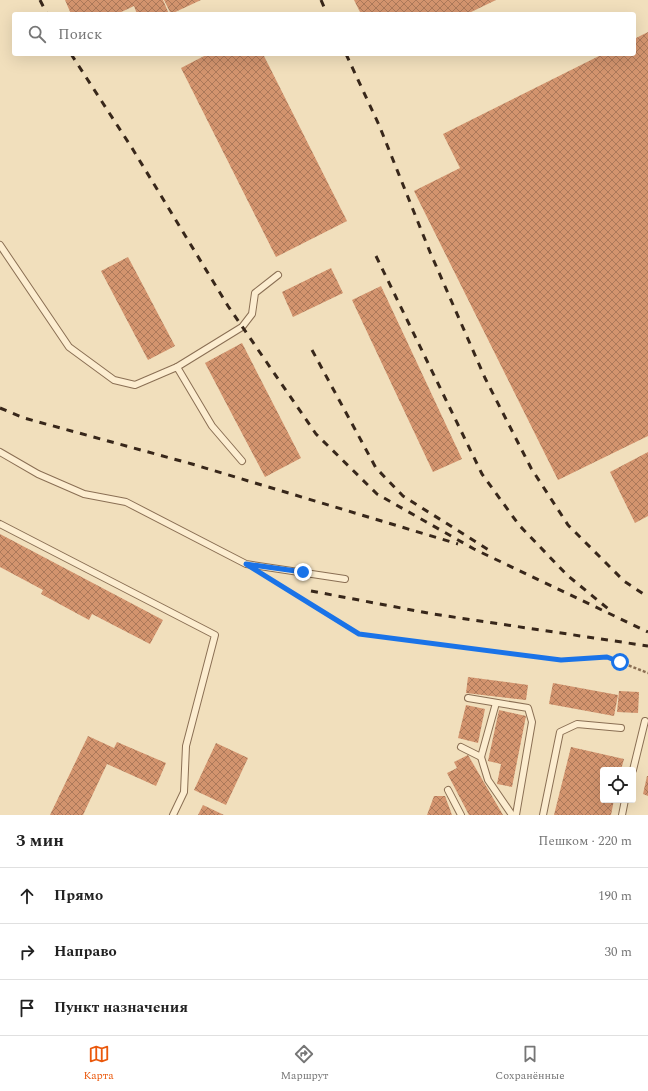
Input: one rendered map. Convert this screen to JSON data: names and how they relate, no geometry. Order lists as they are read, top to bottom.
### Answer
{
  "page": {
    "search": "Поиск",
    "heading": ["3 мин", "Пешком · 220 m"],
    "list": [
      ["Прямо", "190 m"],
      ["Направо", "30 m"],
      "Пункт назначения"
    ],
    "nav": ["Карта", "Маршрут", "Сохранённые"]
  }
}
